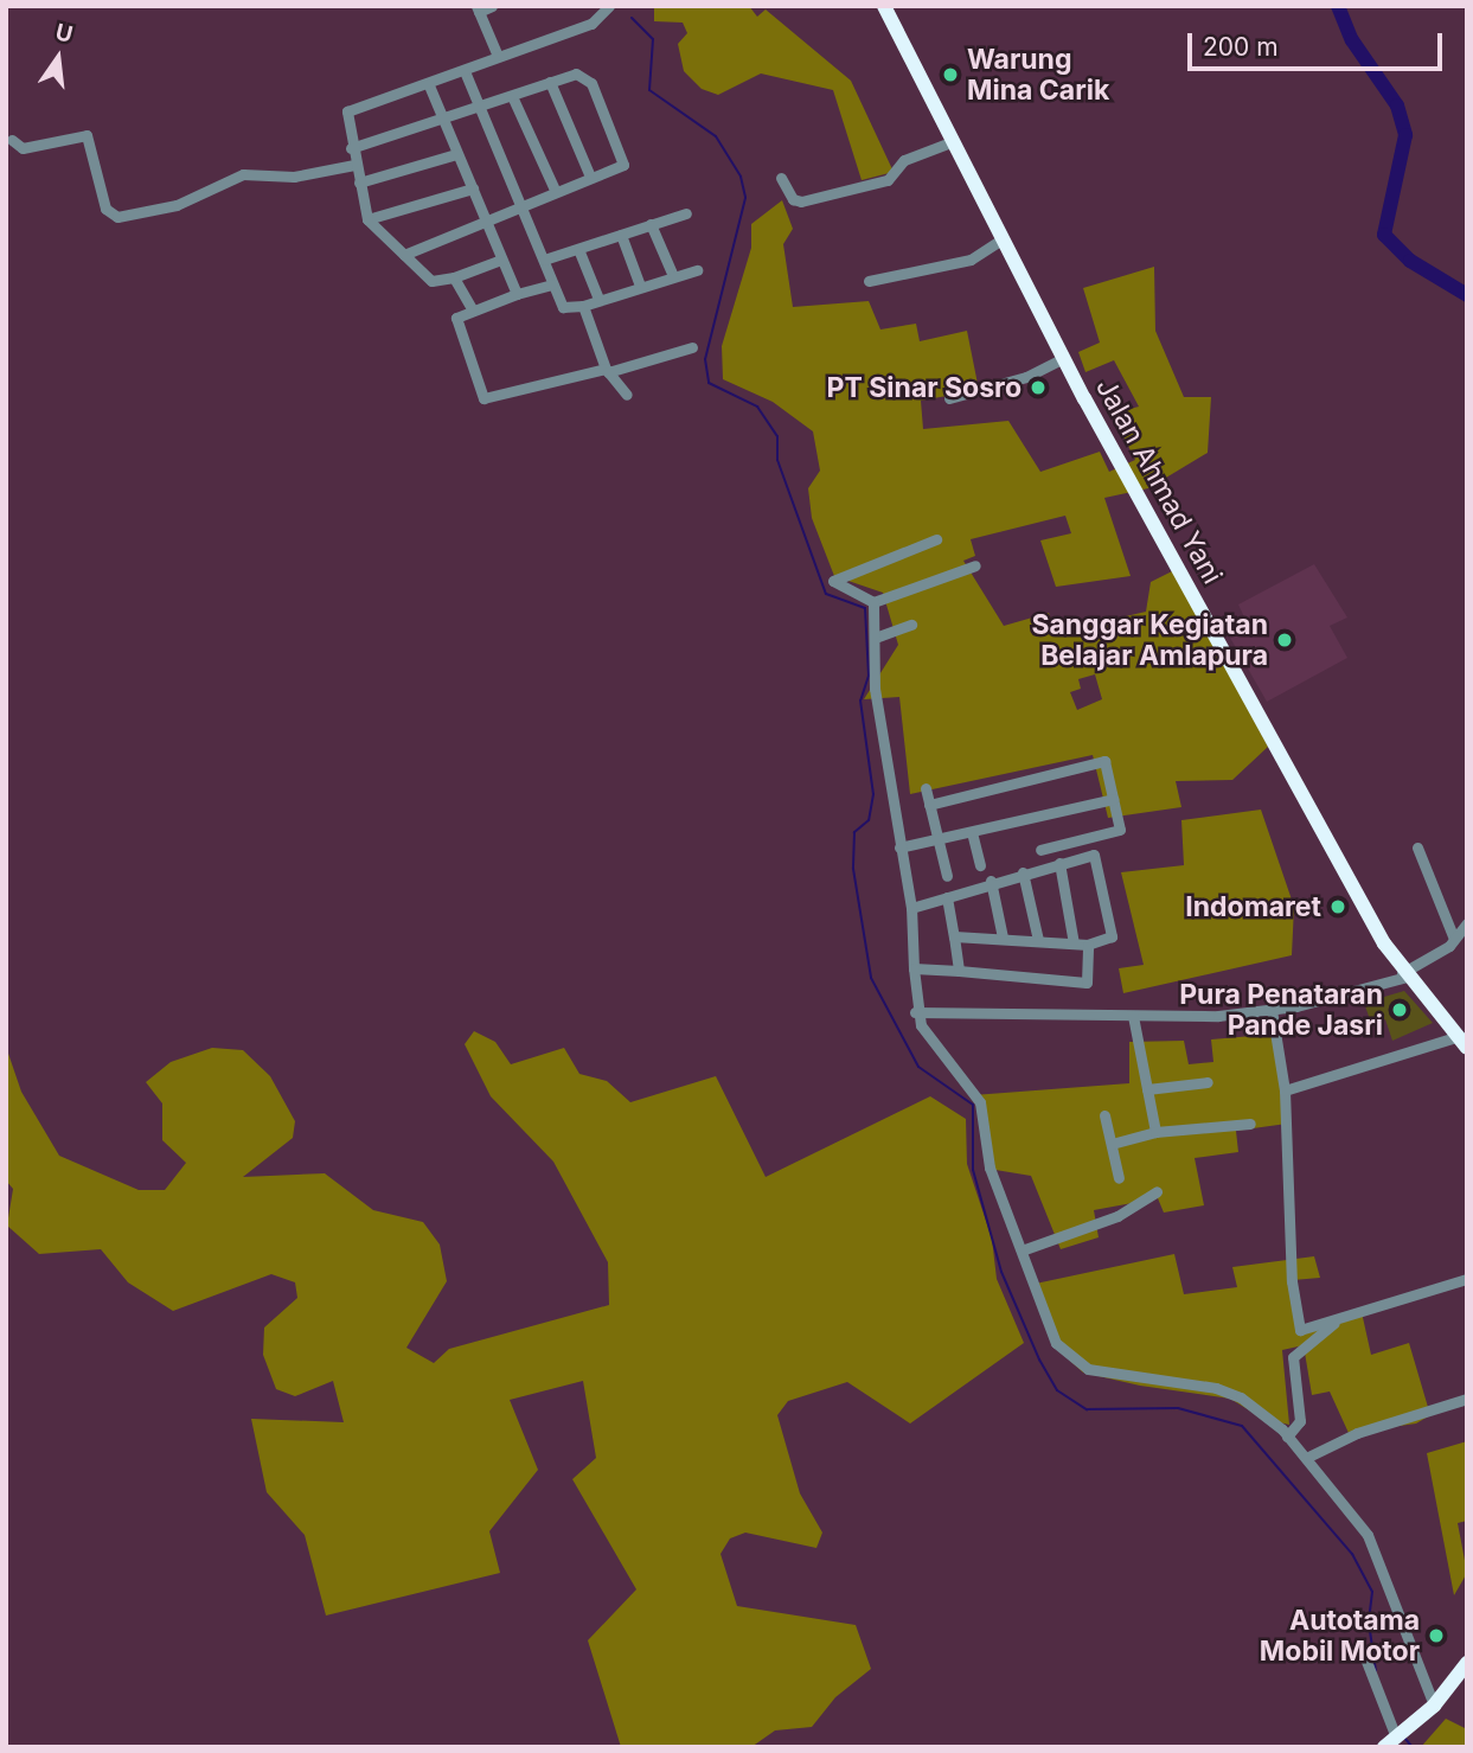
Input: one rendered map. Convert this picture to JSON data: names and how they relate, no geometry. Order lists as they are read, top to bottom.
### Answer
{
  "streets": {
    "highway": ["Jalan Ahmad Yani"]
  },
  "places": [
    "Warung Mina Carik",
    "PT Sinar Sosro",
    "Sanggar Kegiatan Belajar Amlapura",
    "Indomaret",
    "Pura Penataran Pande Jasri",
    "Autotama Mobil Motor"
  ],
  "scale_bar": "200 m",
  "north": "top"
}
